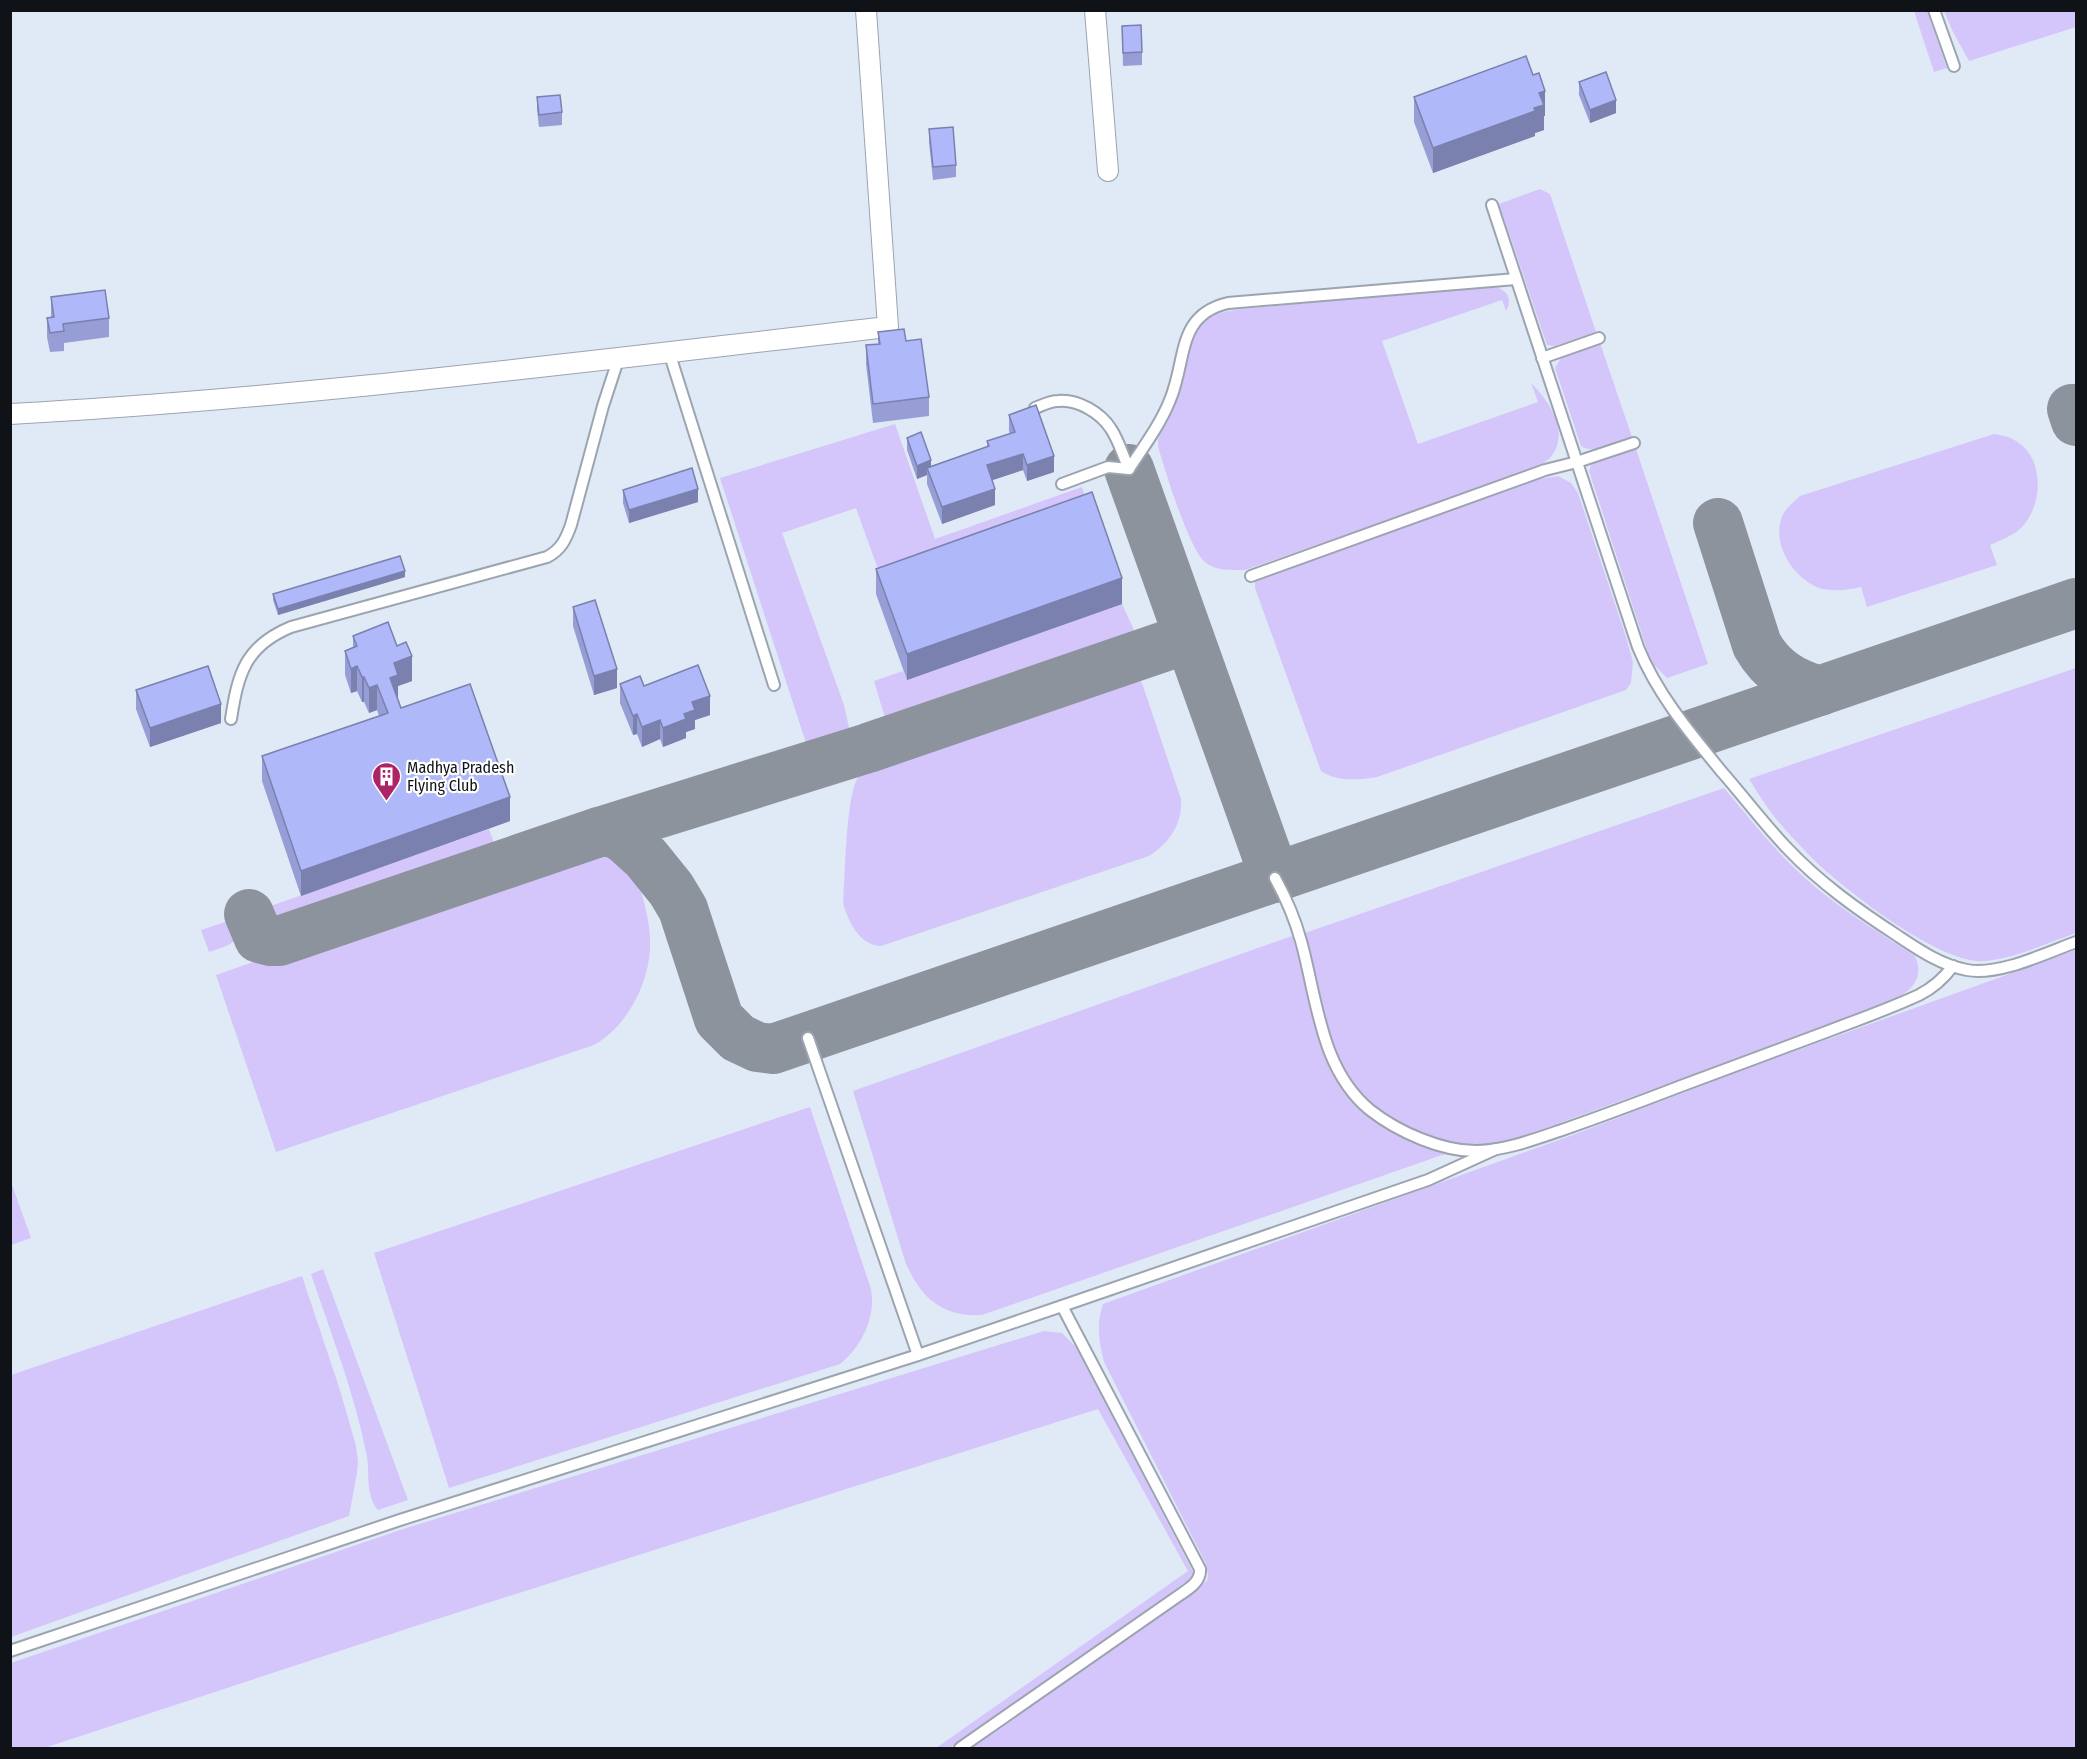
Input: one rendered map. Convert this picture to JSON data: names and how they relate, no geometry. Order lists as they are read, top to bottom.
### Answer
{
  "places": {
    "building": ["Madhya Pradesh Flying Club"]
  }
}
